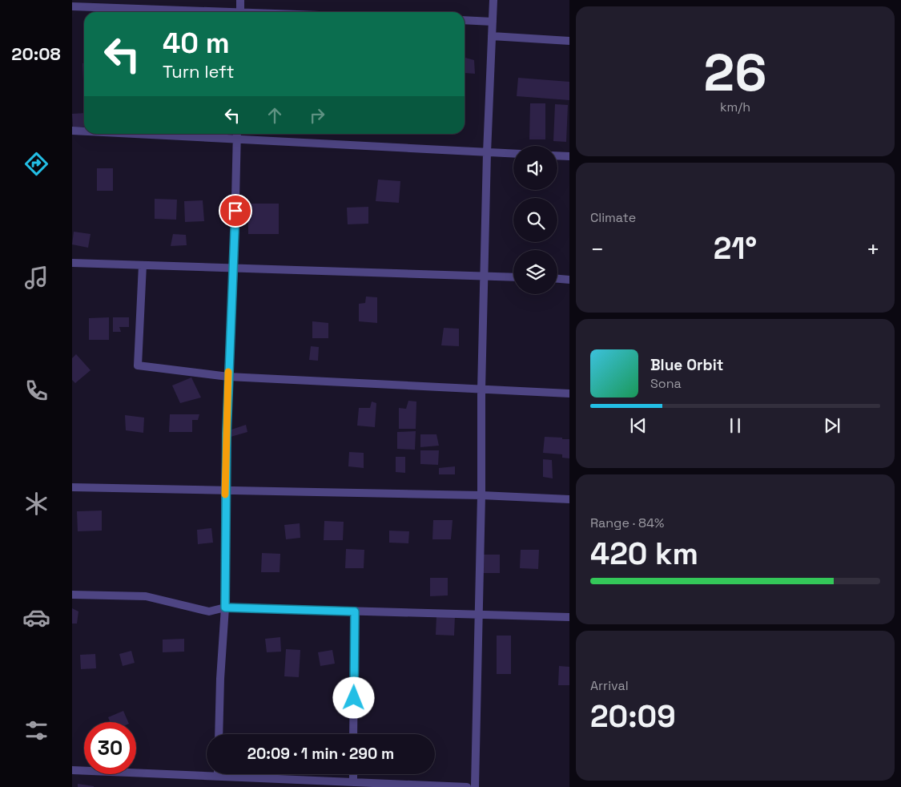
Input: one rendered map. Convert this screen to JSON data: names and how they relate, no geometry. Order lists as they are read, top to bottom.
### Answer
{
  "page": {
    "tabs": "20:08",
    "tile": [
      ["26", "km/h"],
      "Climate",
      ["Range · 84%", "420 km"],
      ["Arrival", "20:09"]
    ],
    "turn": ["40 m", "Turn left"],
    "heat": ["−", "21°", "+"],
    "song": ["Blue Orbit", "Sona"],
    "limit": "30",
    "trip": "20:09 · 1 min · 290 m"
  }
}
